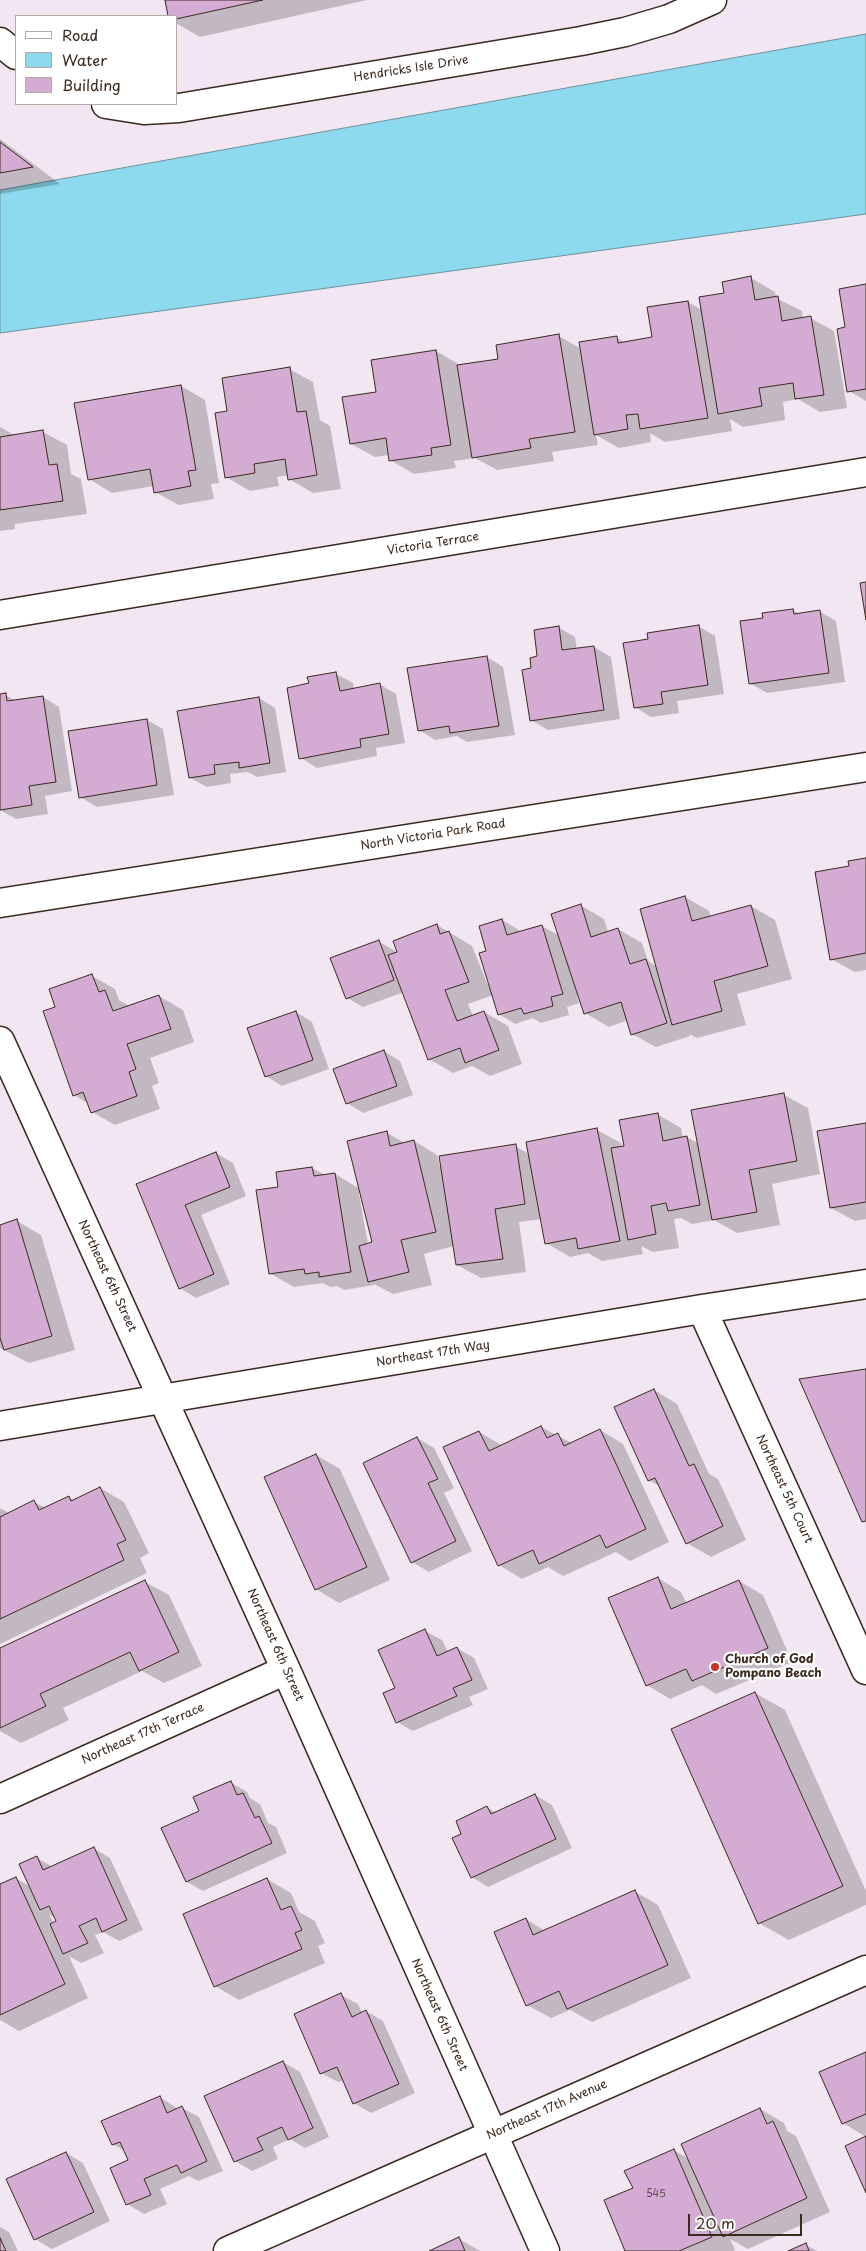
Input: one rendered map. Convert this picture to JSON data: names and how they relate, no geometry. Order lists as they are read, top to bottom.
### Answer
{
  "streets": {
    "street": [
      "Hendricks Isle Drive",
      "Victoria Terrace",
      "North Victoria Park Road",
      "Northeast 6th Street",
      "Northeast 17th Way",
      "Northeast 5th Court",
      "Northeast 17th Terrace",
      "Northeast 17th Avenue"
    ]
  },
  "crossings": [
    ["Northeast 6th Street", "Northeast 17th Way"],
    ["Northeast 6th Street", "Northeast 17th Terrace"],
    ["Northeast 6th Street", "Northeast 17th Avenue"],
    ["Northeast 17th Way", "Northeast 5th Court"]
  ],
  "places": ["Church of God Pompano Beach"],
  "house_numbers": ["545"],
  "legend": ["Road", "Water", "Building"],
  "scale_bar": "20 m"
}
